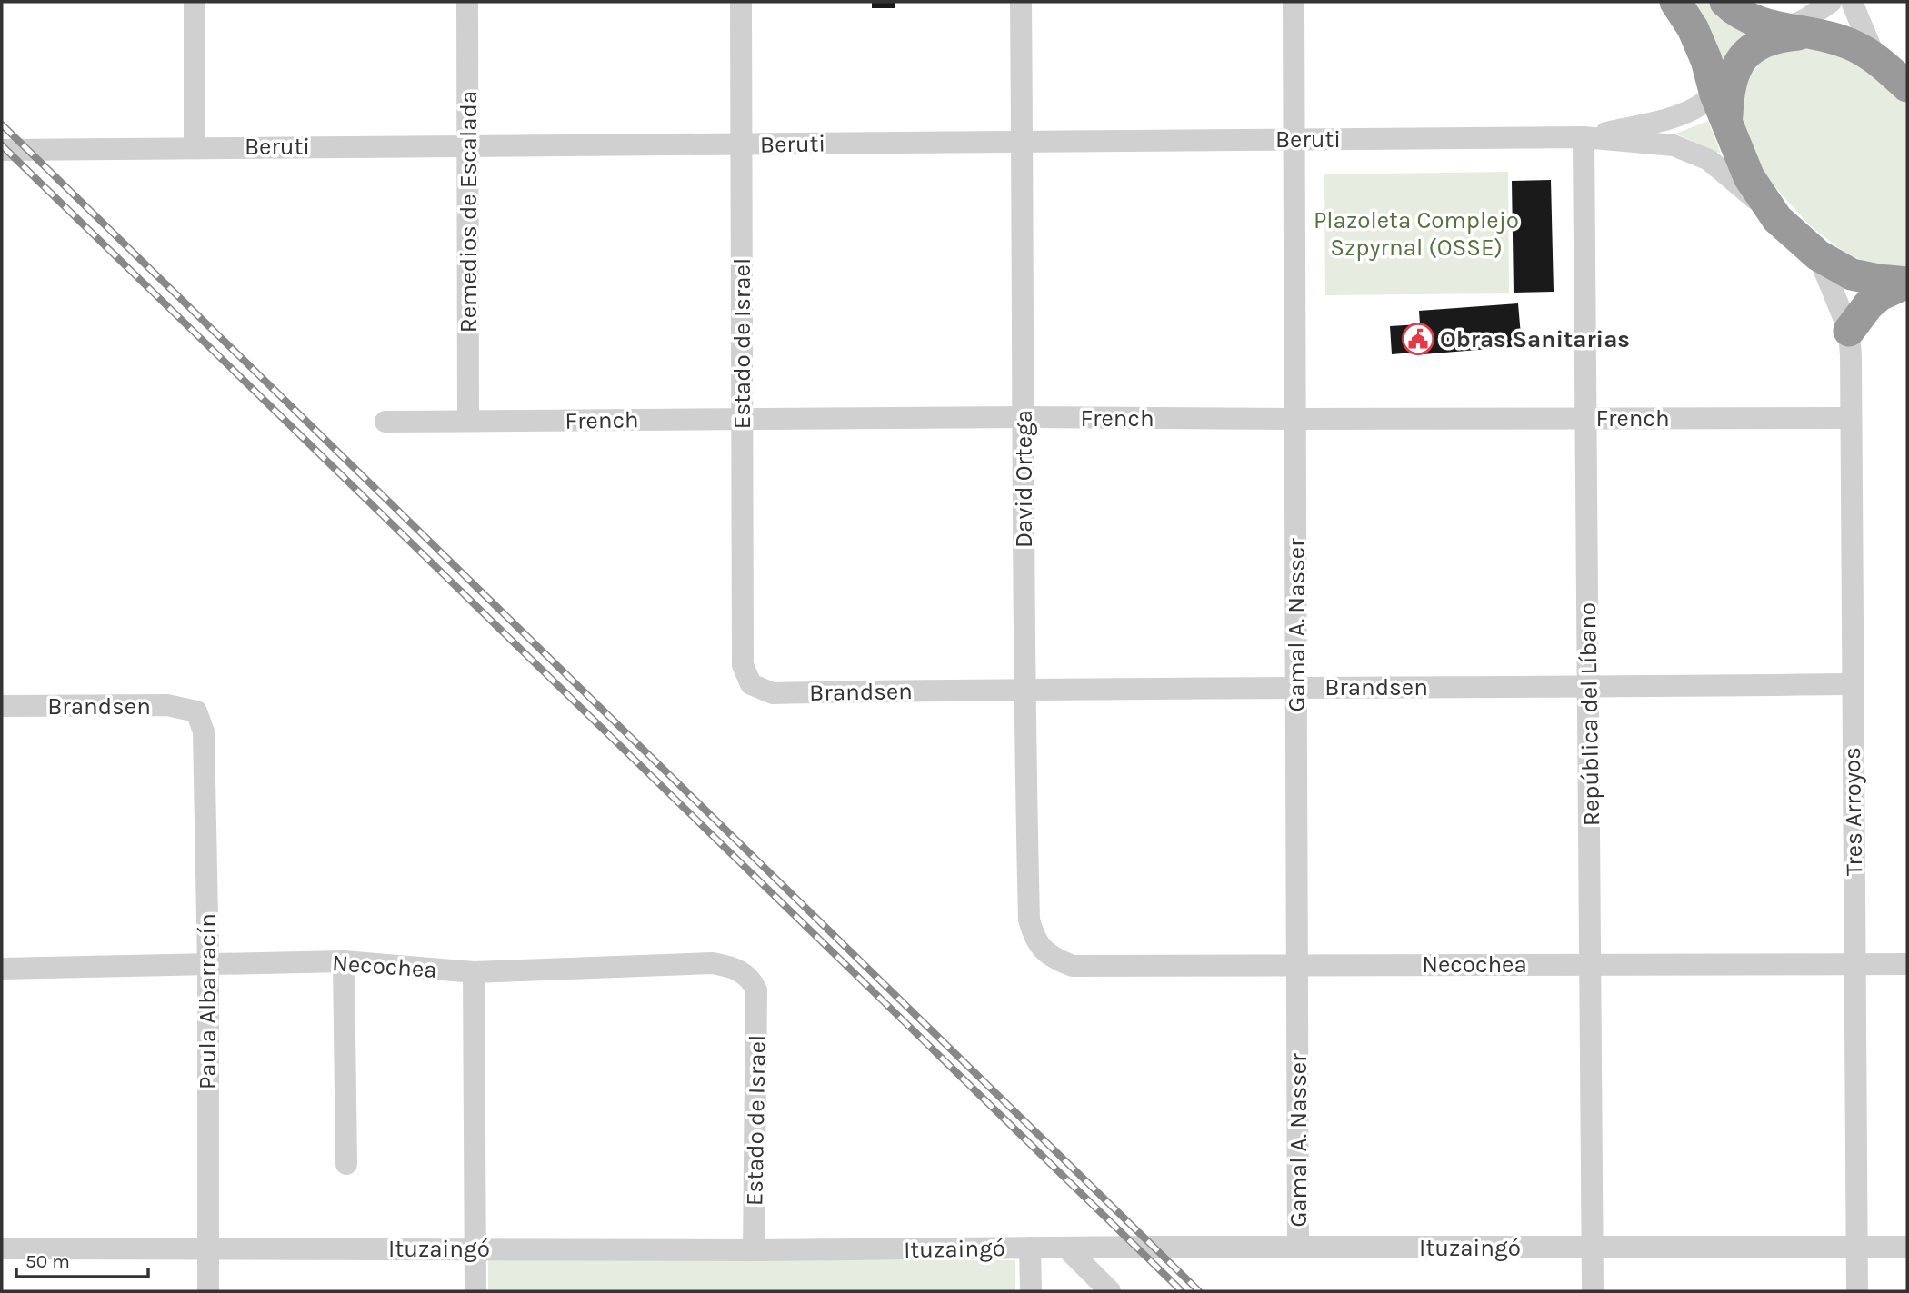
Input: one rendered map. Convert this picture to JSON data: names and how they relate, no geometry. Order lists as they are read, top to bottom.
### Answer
{
  "streets": {
    "street": [
      "Beruti",
      "Remedios de Escalada",
      "Estado de Israel",
      "French",
      "David Ortega",
      "Gamal A. Nasser",
      "Brandsen",
      "República del Líbano",
      "Tres Arroyos",
      "Necochea",
      "Paula Albarracín",
      "Ituzaingó"
    ]
  },
  "crossings": [
    ["Beruti", "Remedios de Escalada"],
    ["Beruti", "Estado de Israel"],
    ["Beruti", "David Ortega"],
    ["Beruti", "Gamal A. Nasser"],
    ["Beruti", "República del Líbano"],
    ["Remedios de Escalada", "French"],
    ["Estado de Israel", "French"],
    ["Estado de Israel", "Brandsen"],
    ["Estado de Israel", "Necochea"],
    ["Estado de Israel", "Ituzaingó"],
    ["French", "David Ortega"],
    ["French", "Gamal A. Nasser"],
    ["French", "República del Líbano"],
    ["French", "Tres Arroyos"],
    ["David Ortega", "Brandsen"],
    ["David Ortega", "Necochea"],
    ["Gamal A. Nasser", "Brandsen"],
    ["Gamal A. Nasser", "Necochea"],
    ["Gamal A. Nasser", "Ituzaingó"],
    ["Brandsen", "República del Líbano"],
    ["Brandsen", "Tres Arroyos"],
    ["Brandsen", "Paula Albarracín"],
    ["República del Líbano", "Necochea"],
    ["República del Líbano", "Ituzaingó"],
    ["Tres Arroyos", "Necochea"],
    ["Tres Arroyos", "Ituzaingó"],
    ["Necochea", "Paula Albarracín"],
    ["Paula Albarracín", "Ituzaingó"]
  ],
  "parks": ["Plazoleta Complejo Szpyrnal (OSSE)"],
  "places": {
    "public building": ["Obras Sanitarias"]
  },
  "scale_bar": "50 m"
}
